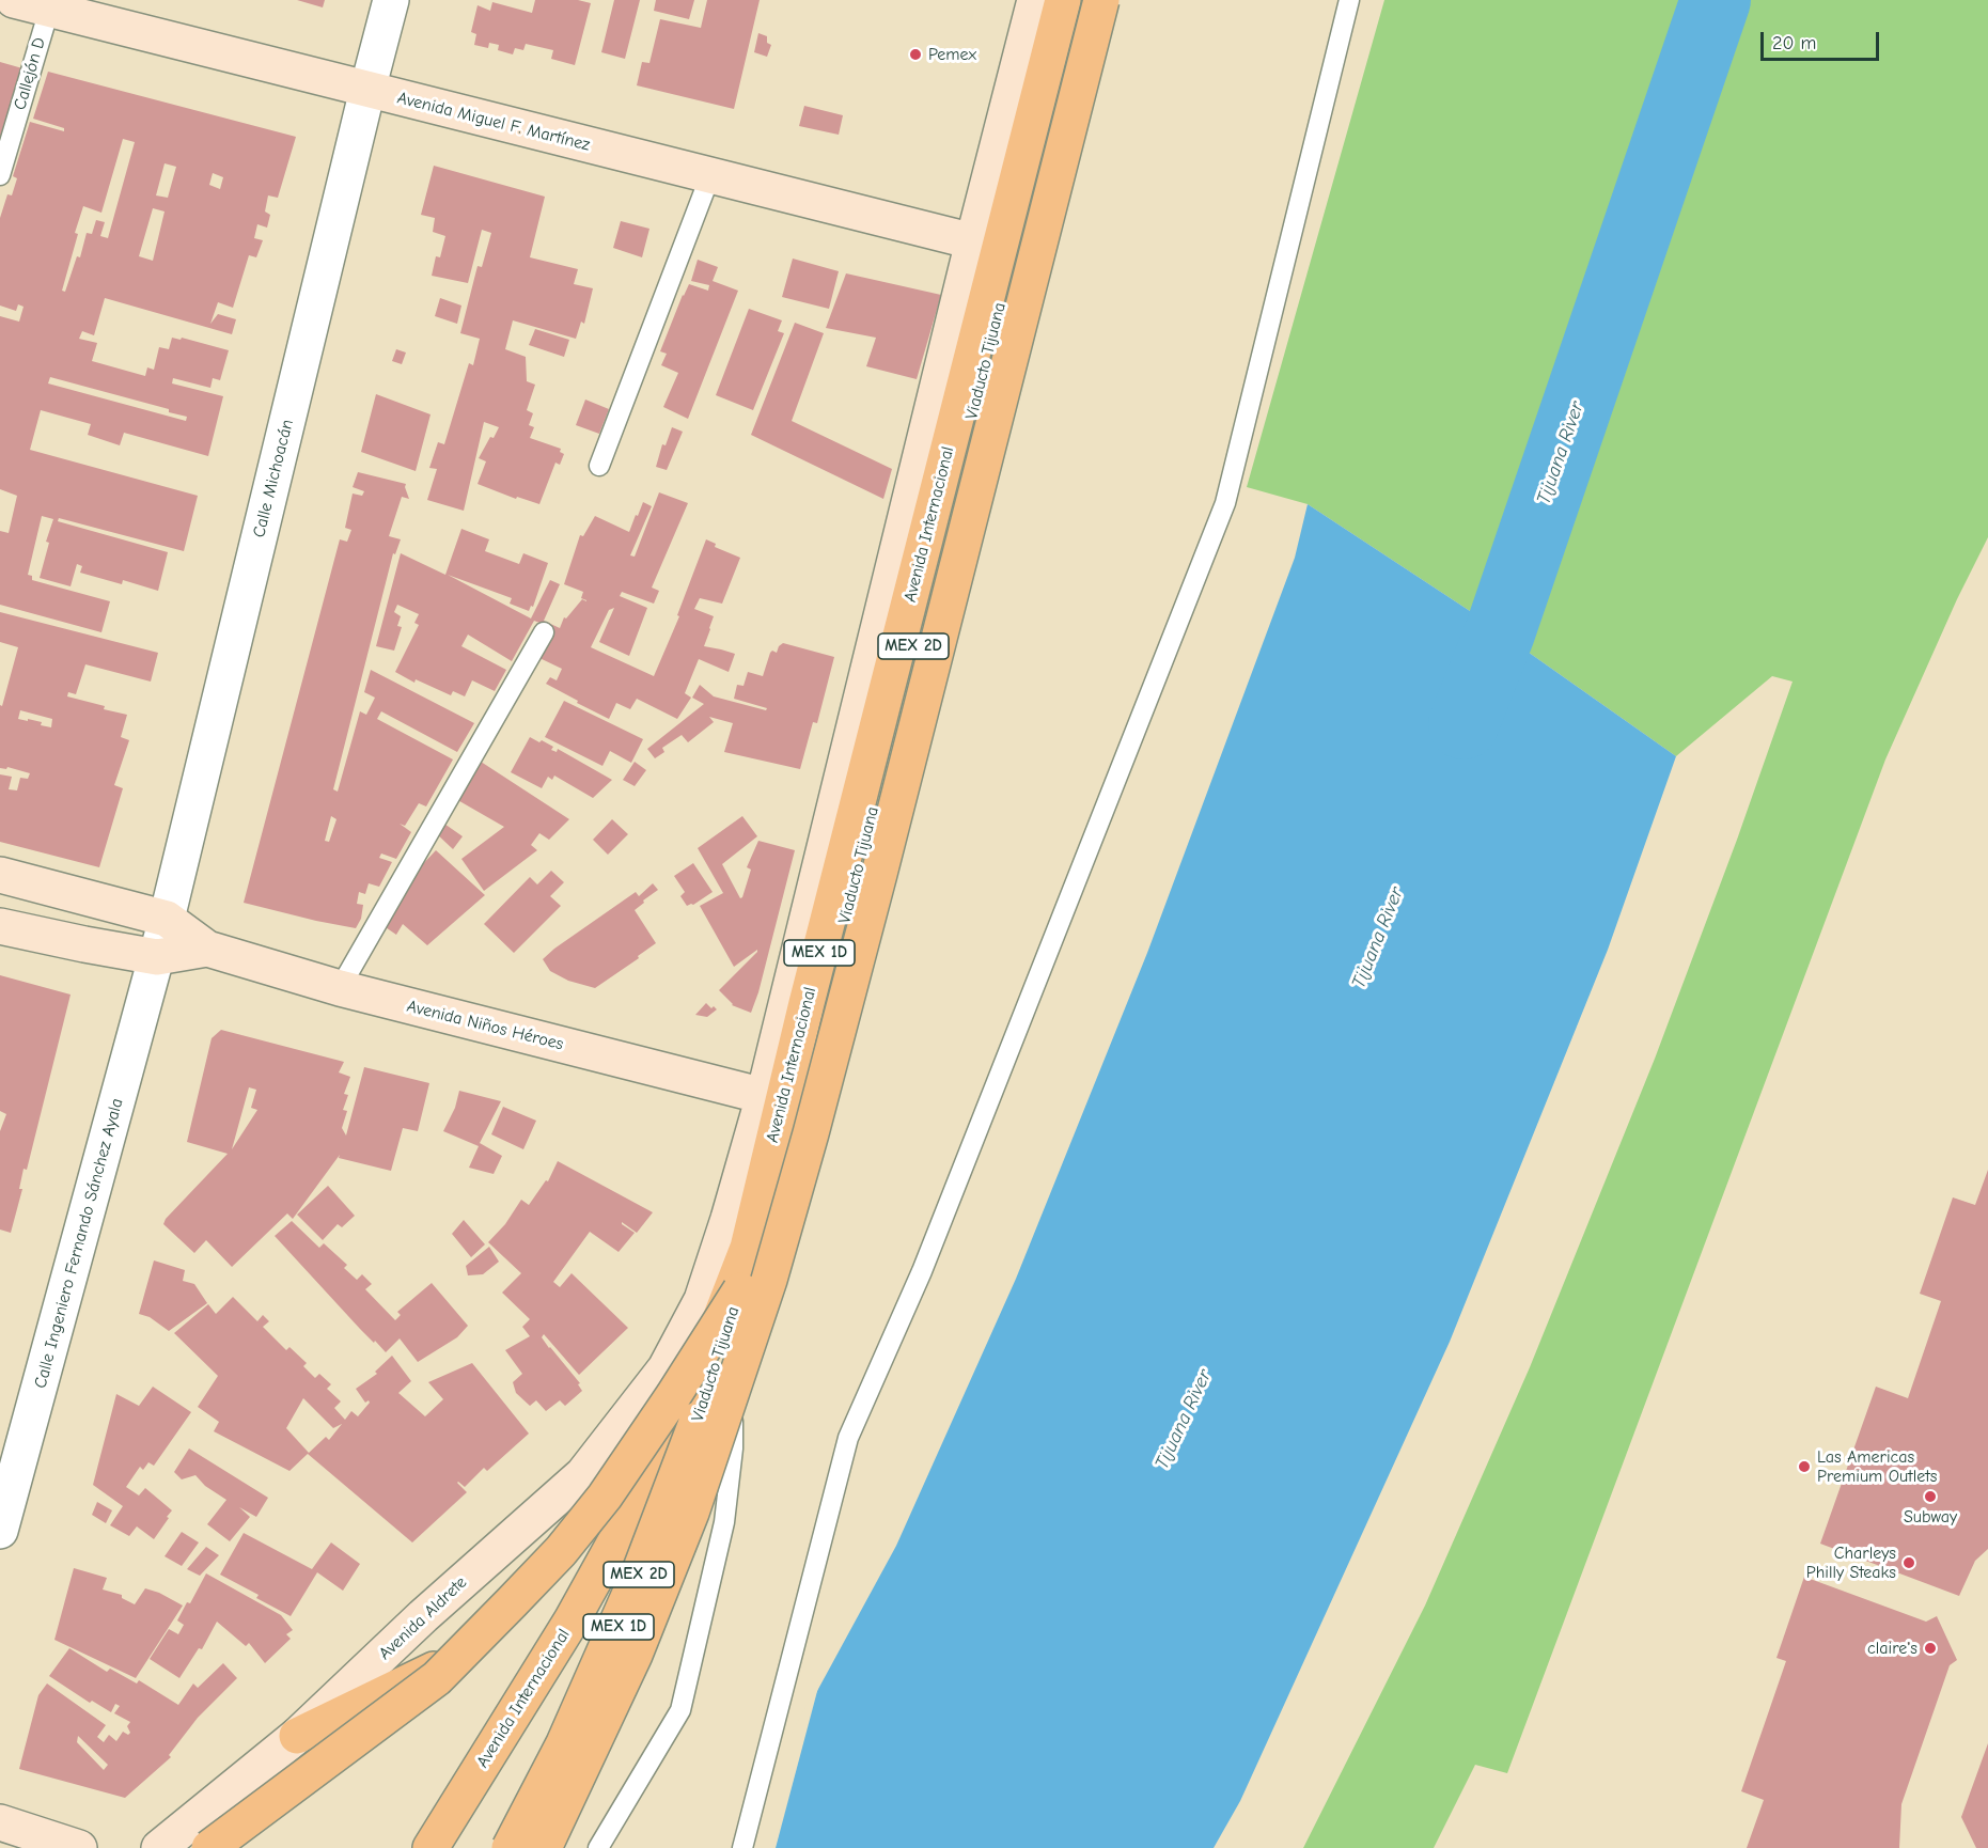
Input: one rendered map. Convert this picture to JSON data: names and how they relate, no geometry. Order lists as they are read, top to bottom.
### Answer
{
  "streets": {
    "highway": [
      "Viaducto Tijuana",
      "Avenida Internacional",
      "MEX 2D",
      "MEX 1D"
    ],
    "main road": ["Avenida Miguel F. Martínez", "Avenida Niños Héroes", "Avenida Aldrete"],
    "street": ["Calle Michoacán", "Calle Ingeniero Fernando Sánchez Ayala"],
    "lane": ["Callejón D"]
  },
  "crossings": [
    ["Callejón D", "Avenida Miguel F. Martínez"],
    ["Avenida Miguel F. Martínez", "Calle Michoacán"],
    ["Avenida Miguel F. Martínez", "Avenida Internacional"],
    ["Calle Michoacán", "Avenida Niños Héroes"],
    ["Calle Michoacán", "Calle Ingeniero Fernando Sánchez Ayala"],
    ["Avenida Internacional", "Avenida Niños Héroes"],
    ["Avenida Internacional", "Avenida Aldrete"],
    ["Avenida Niños Héroes", "Calle Ingeniero Fernando Sánchez Ayala"]
  ],
  "water": ["Tijuana River"],
  "places": [
    "Pemex",
    "Las Americas Premium Outlets",
    "Subway",
    "Charleys Philly Steaks",
    "claire's"
  ],
  "scale_bar": "20 m"
}
